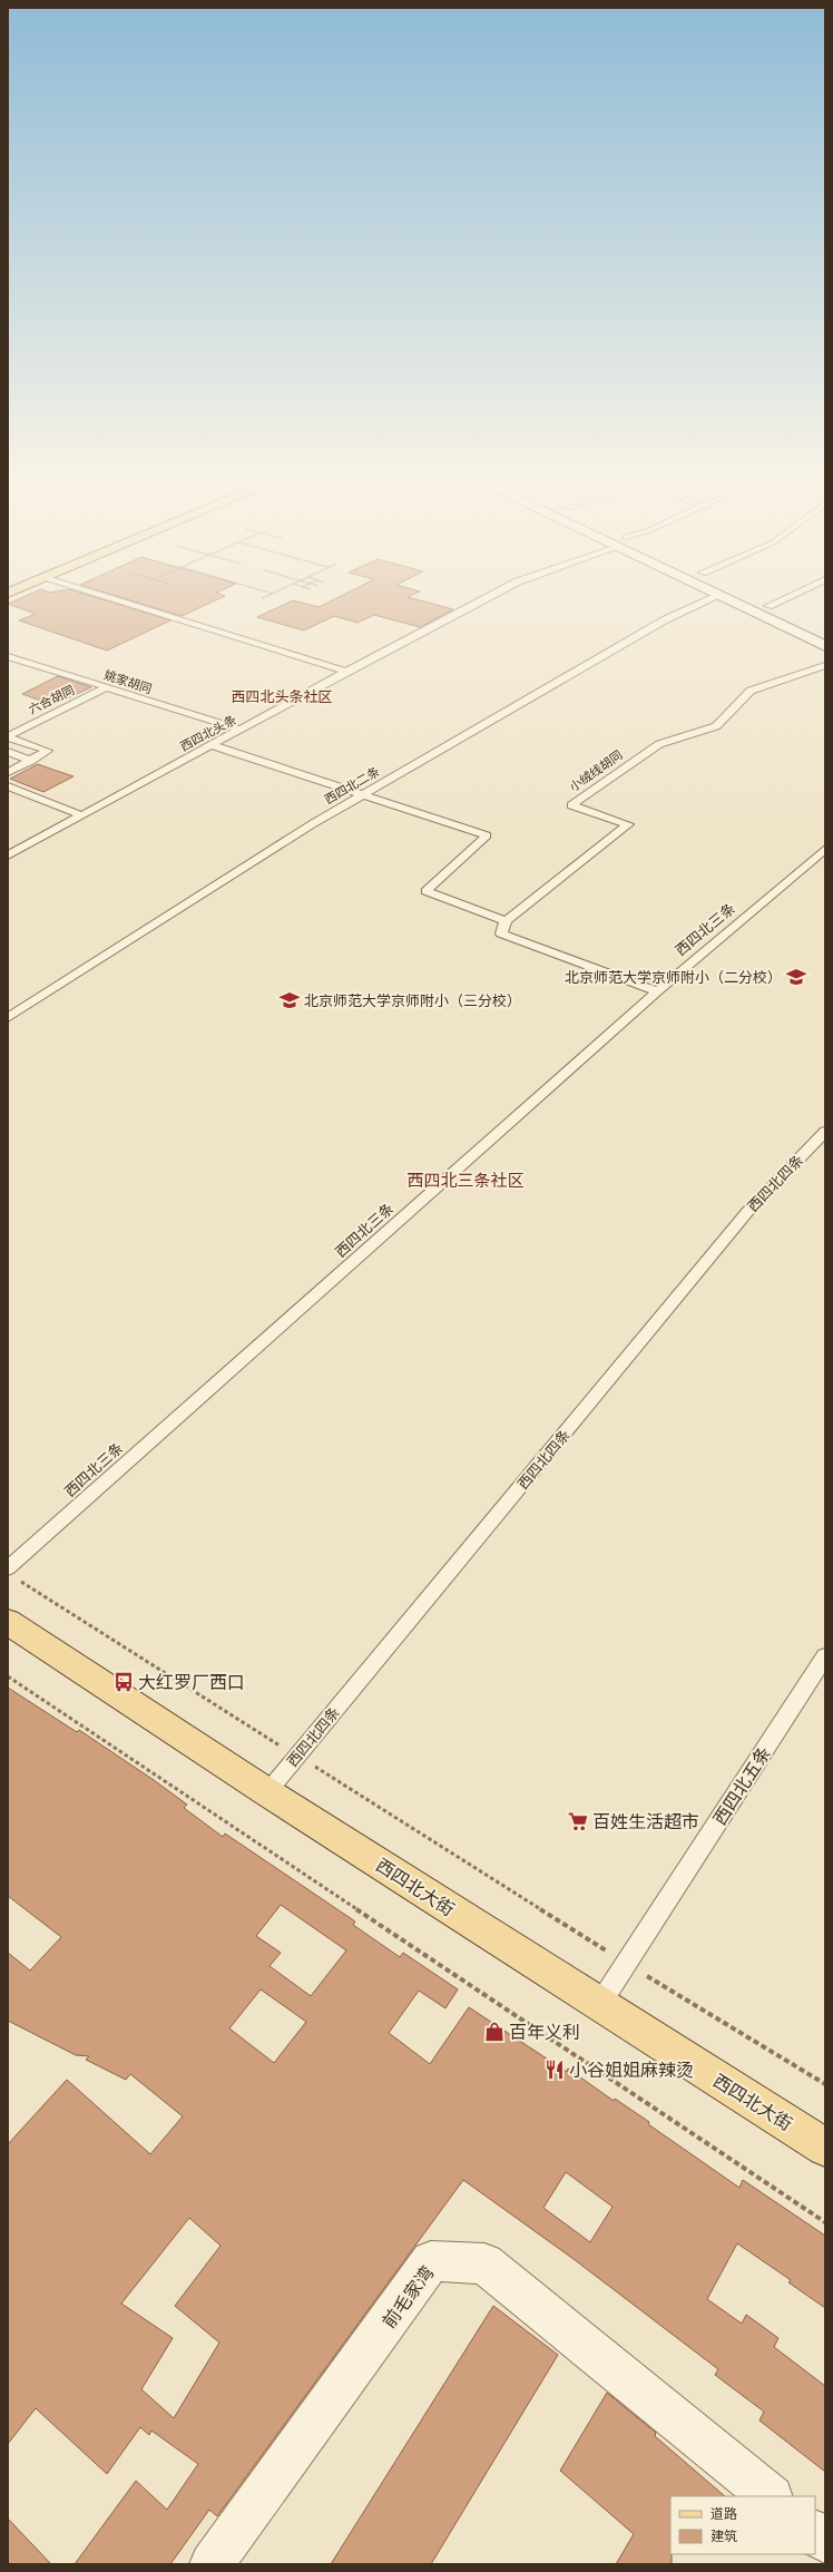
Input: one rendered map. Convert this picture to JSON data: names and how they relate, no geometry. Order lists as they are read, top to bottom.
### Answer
{
  "streets": {
    "main road": ["西四北大街", "前毛家湾"],
    "lane": [
      "姚家胡同",
      "六合胡同",
      "西四北头条",
      "小绒线胡同",
      "西四北二条",
      "西四北三条",
      "西四北四条",
      "西四北五条"
    ]
  },
  "crossings": [
    ["姚家胡同", "六合胡同"],
    ["姚家胡同", "西四北头条"],
    ["西四北四条", "西四北大街"],
    ["西四北五条", "西四北大街"]
  ],
  "districts": ["西四北头条社区", "西四北三条社区"],
  "places": {
    "school or university": ["北京师范大学京师附小（二分校）", "北京师范大学京师附小（三分校）"],
    "bus stop": ["大红罗厂西口"],
    "supermarket": ["百姓生活超市"],
    "shop": ["百年义利"],
    "restaurant": ["小谷姐姐麻辣烫"]
  },
  "legend": ["道路", "建筑"]
}
